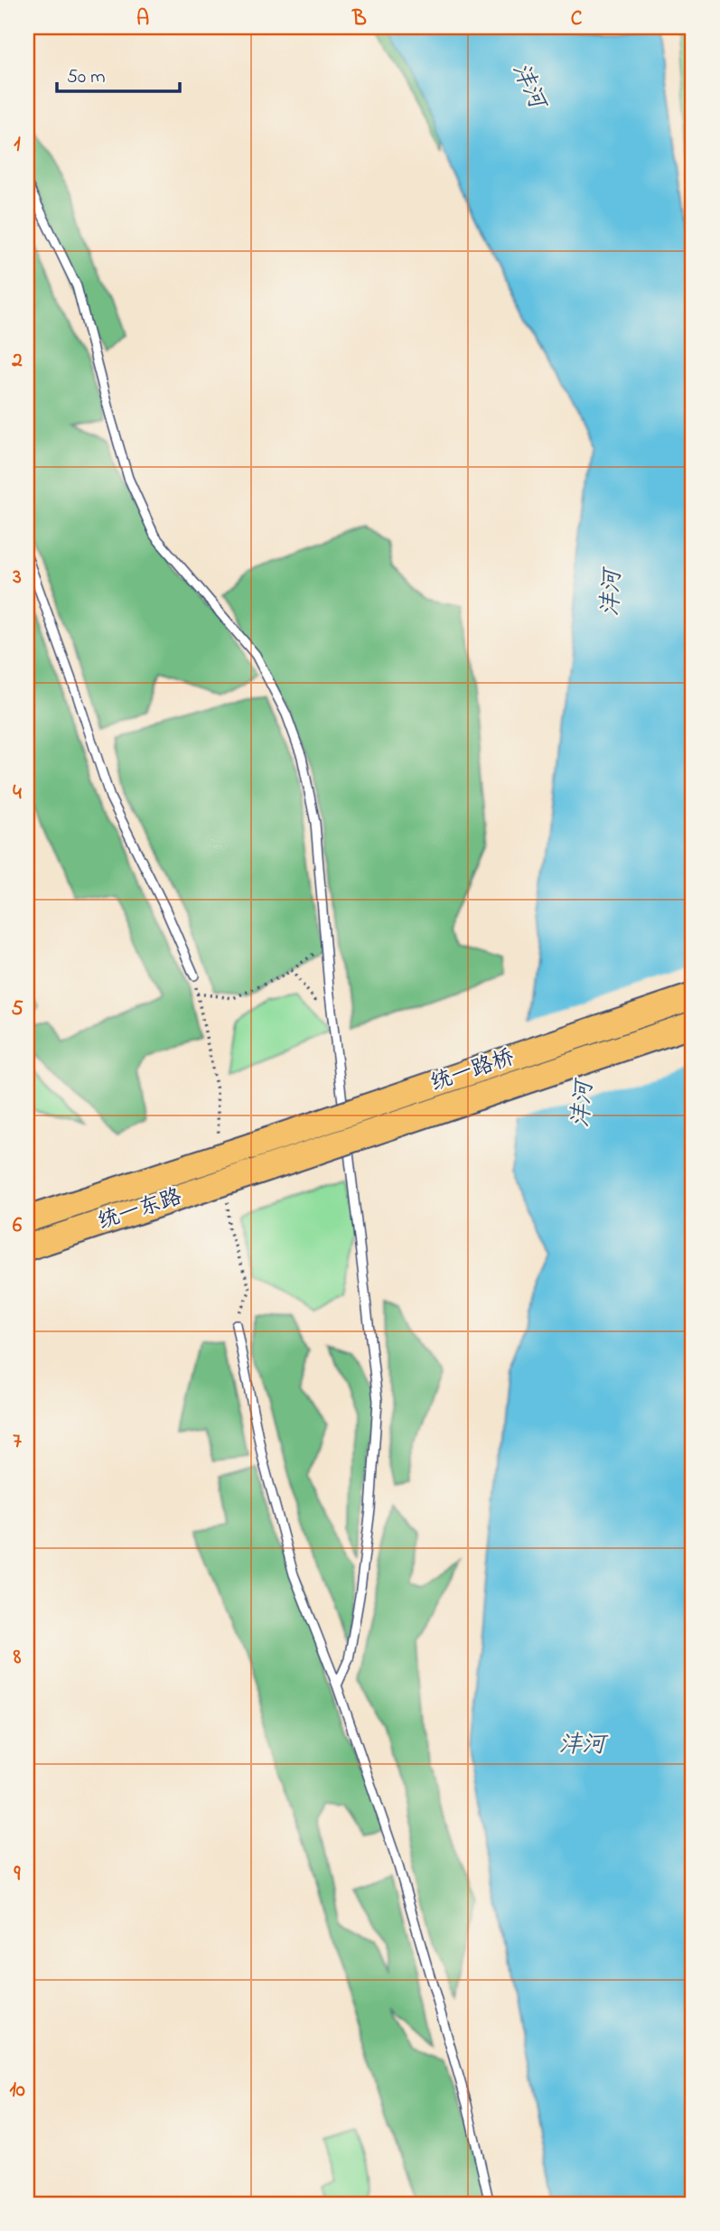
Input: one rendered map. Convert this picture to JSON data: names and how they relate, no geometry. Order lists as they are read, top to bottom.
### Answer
{
  "streets": {
    "main road": ["统一路桥", "统一东路"]
  },
  "crossings": [
    ["统一路桥", "统一东路"]
  ],
  "water": ["沣河"],
  "scale_bar": "50 m",
  "grid": {
    "columns": ["A", "B", "C"],
    "rows": [
      "1",
      "2",
      "3",
      "4",
      "5",
      "6",
      "7",
      "8",
      "9",
      "10"
    ]
  }
}
